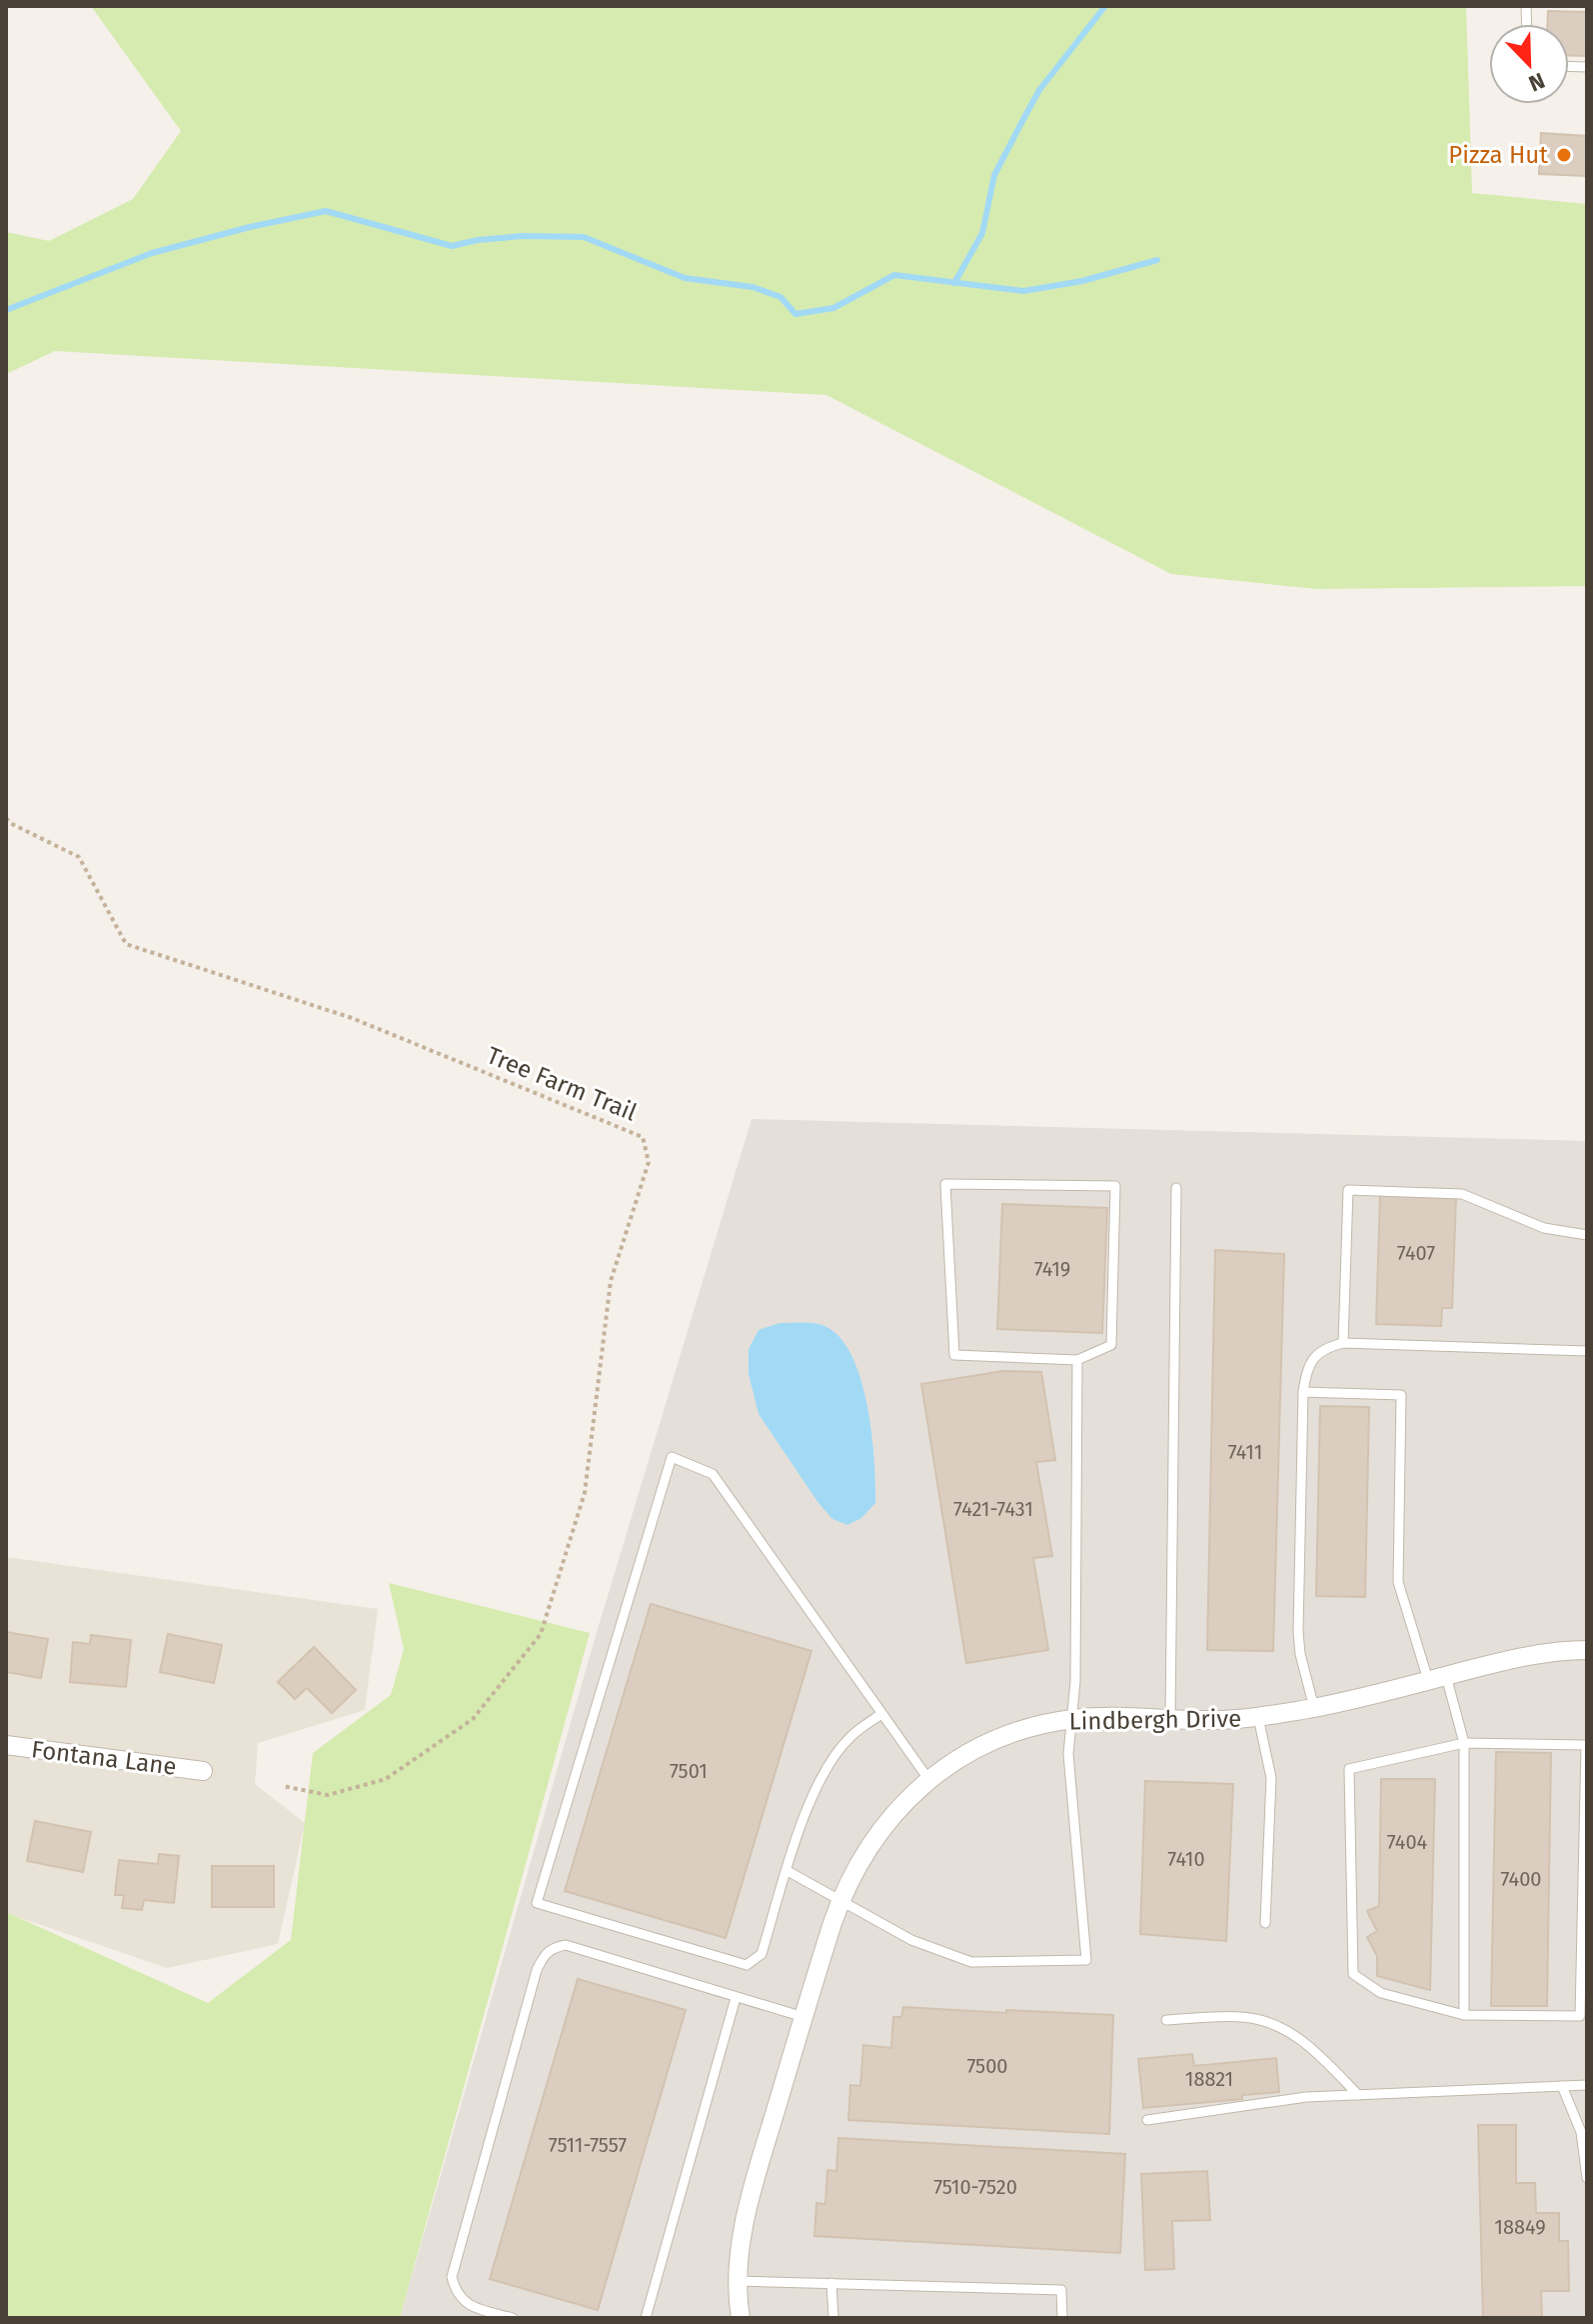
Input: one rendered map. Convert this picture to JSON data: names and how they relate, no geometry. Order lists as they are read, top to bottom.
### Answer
{
  "streets": {
    "street": ["Lindbergh Drive", "Fontana Lane"],
    "path": ["Tree Farm Trail"]
  },
  "places": ["Pizza Hut"],
  "house_numbers": [
    "7407",
    "7419",
    "7411",
    "7421-7431",
    "7501",
    "7404",
    "7410",
    "7400",
    "7500",
    "18821",
    "7511-7557",
    "7510-7520",
    "18849"
  ],
  "north": "bottom right"
}
